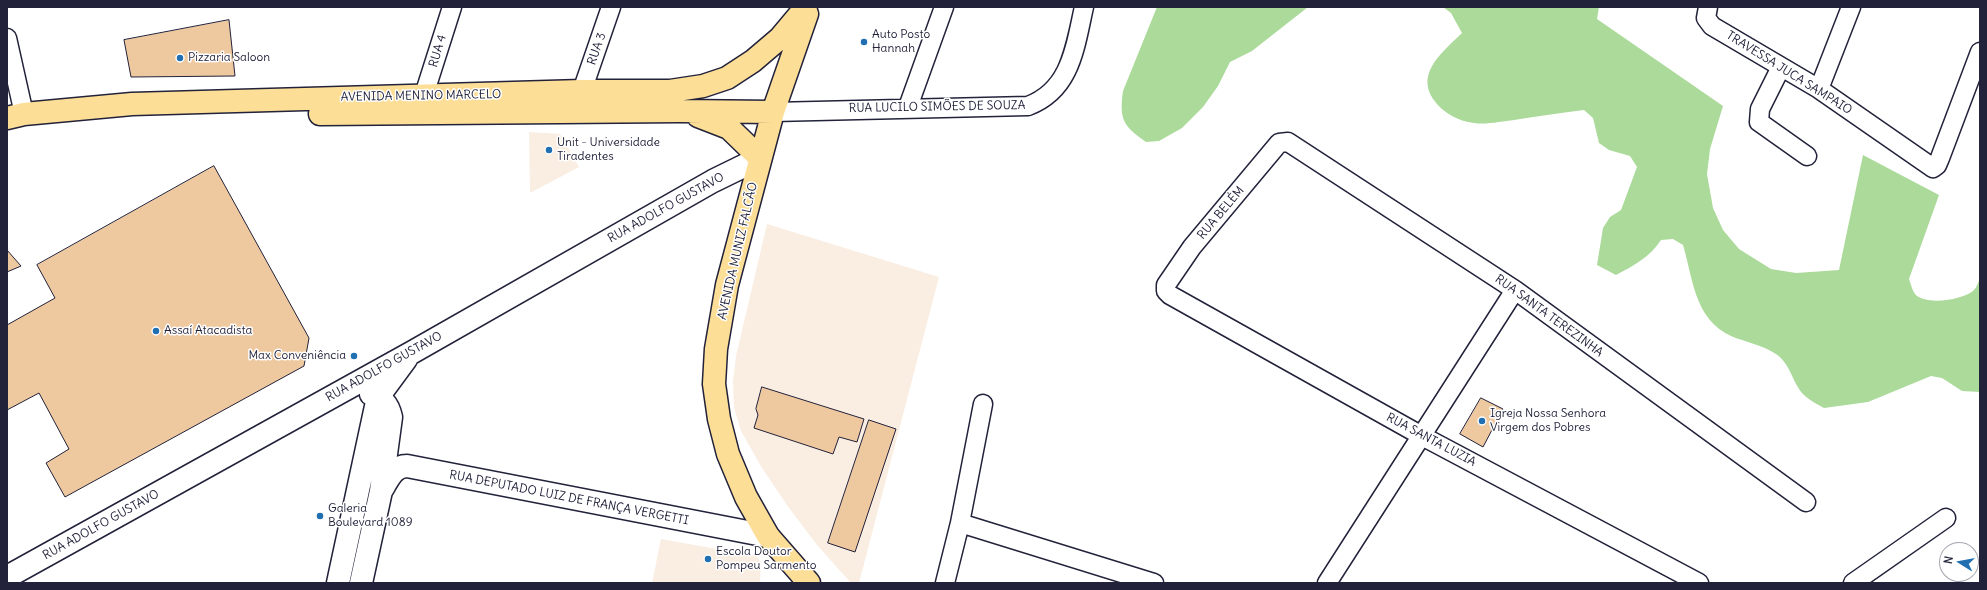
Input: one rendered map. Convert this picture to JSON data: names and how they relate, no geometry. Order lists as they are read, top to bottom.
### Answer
{
  "streets": {
    "main road": [
      "AVENIDA MENINO MARCELO",
      "RUA ADOLFO GUSTAVO",
      "AVENIDA MUNIZ FALCÃO",
      "RUA DEPUTADO LUIZ DE FRANÇA VERGETTI"
    ],
    "street": [
      "RUA 3",
      "RUA 4",
      "TRAVESSA JUCA SAMPAIO",
      "RUA LUCILO SIMÕES DE SOUZA",
      "RUA BELÉM",
      "RUA SANTA TEREZINHA",
      "RUA SANTA LUZIA"
    ]
  },
  "crossings": [
    ["RUA 3", "AVENIDA MENINO MARCELO"],
    ["RUA 4", "AVENIDA MENINO MARCELO"],
    ["AVENIDA MENINO MARCELO", "RUA LUCILO SIMÕES DE SOUZA"],
    ["AVENIDA MENINO MARCELO", "AVENIDA MUNIZ FALCÃO"],
    ["RUA LUCILO SIMÕES DE SOUZA", "AVENIDA MUNIZ FALCÃO"],
    ["RUA ADOLFO GUSTAVO", "AVENIDA MUNIZ FALCÃO"],
    ["RUA BELÉM", "RUA SANTA TEREZINHA"],
    ["RUA BELÉM", "RUA SANTA LUZIA"],
    ["AVENIDA MUNIZ FALCÃO", "RUA DEPUTADO LUIZ DE FRANÇA VERGETTI"]
  ],
  "places": [
    "Auto Posto Hannah",
    "Pizzaria Saloon",
    "Unit - Universidade Tiradentes",
    "Assaí Atacadista",
    "Max Conveniência",
    "Igreja Nossa Senhora Virgem dos Pobres",
    "Galeria Boulevard 1089",
    "Escola Doutor Pompeu Sarmento"
  ],
  "north": "left"
}
